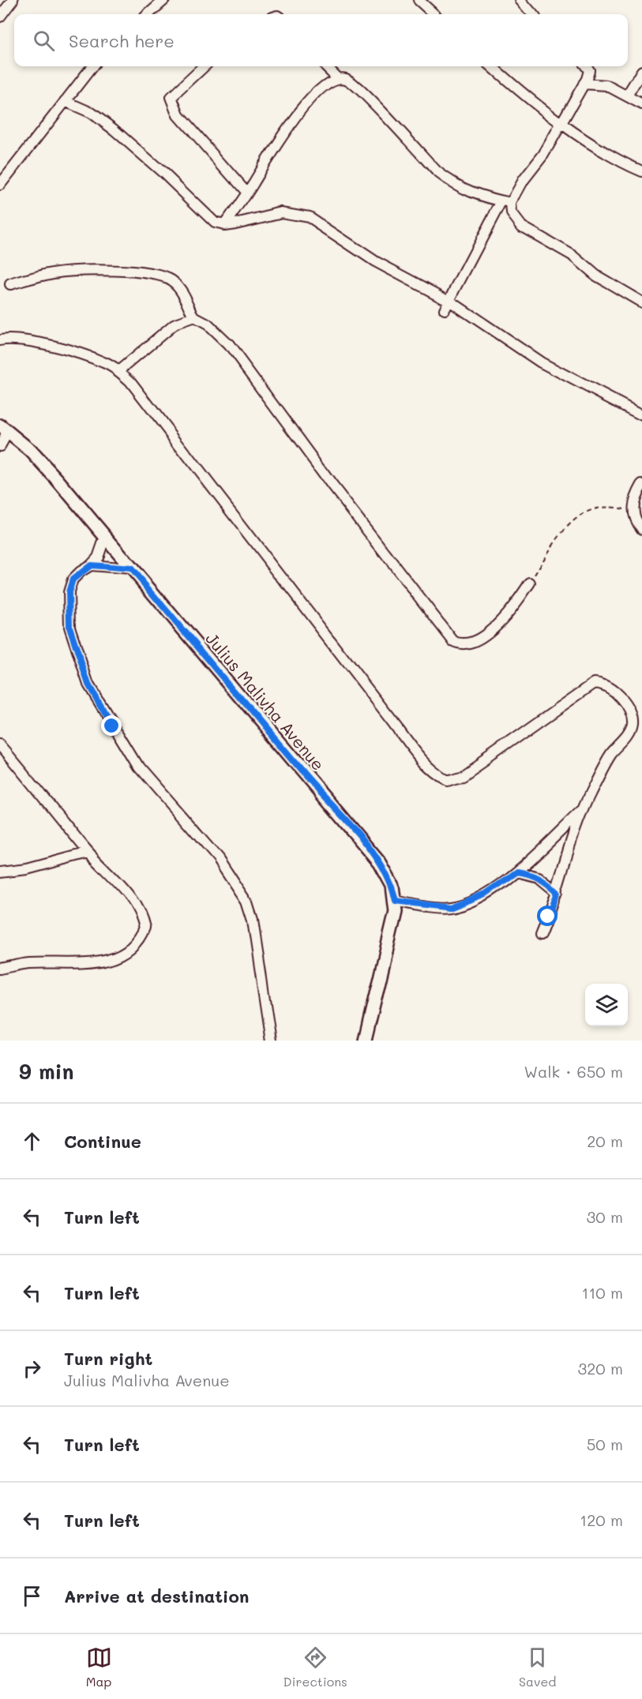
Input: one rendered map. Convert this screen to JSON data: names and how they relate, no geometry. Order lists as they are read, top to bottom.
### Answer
{
  "streets": {
    "street": ["Julius Malivha Avenue"]
  },
  "page": {
    "search": "Search here",
    "heading": ["9 min", "Walk · 650 m"],
    "list": [
      ["Continue", "20 m"],
      ["Turn left", "30 m"],
      ["Turn left", "110 m"],
      ["Turn right", "Julius Malivha Avenue", "320 m"],
      ["Turn left", "50 m"],
      ["Turn left", "120 m"],
      "Arrive at destination"
    ],
    "nav": ["Map", "Directions", "Saved"]
  }
}
